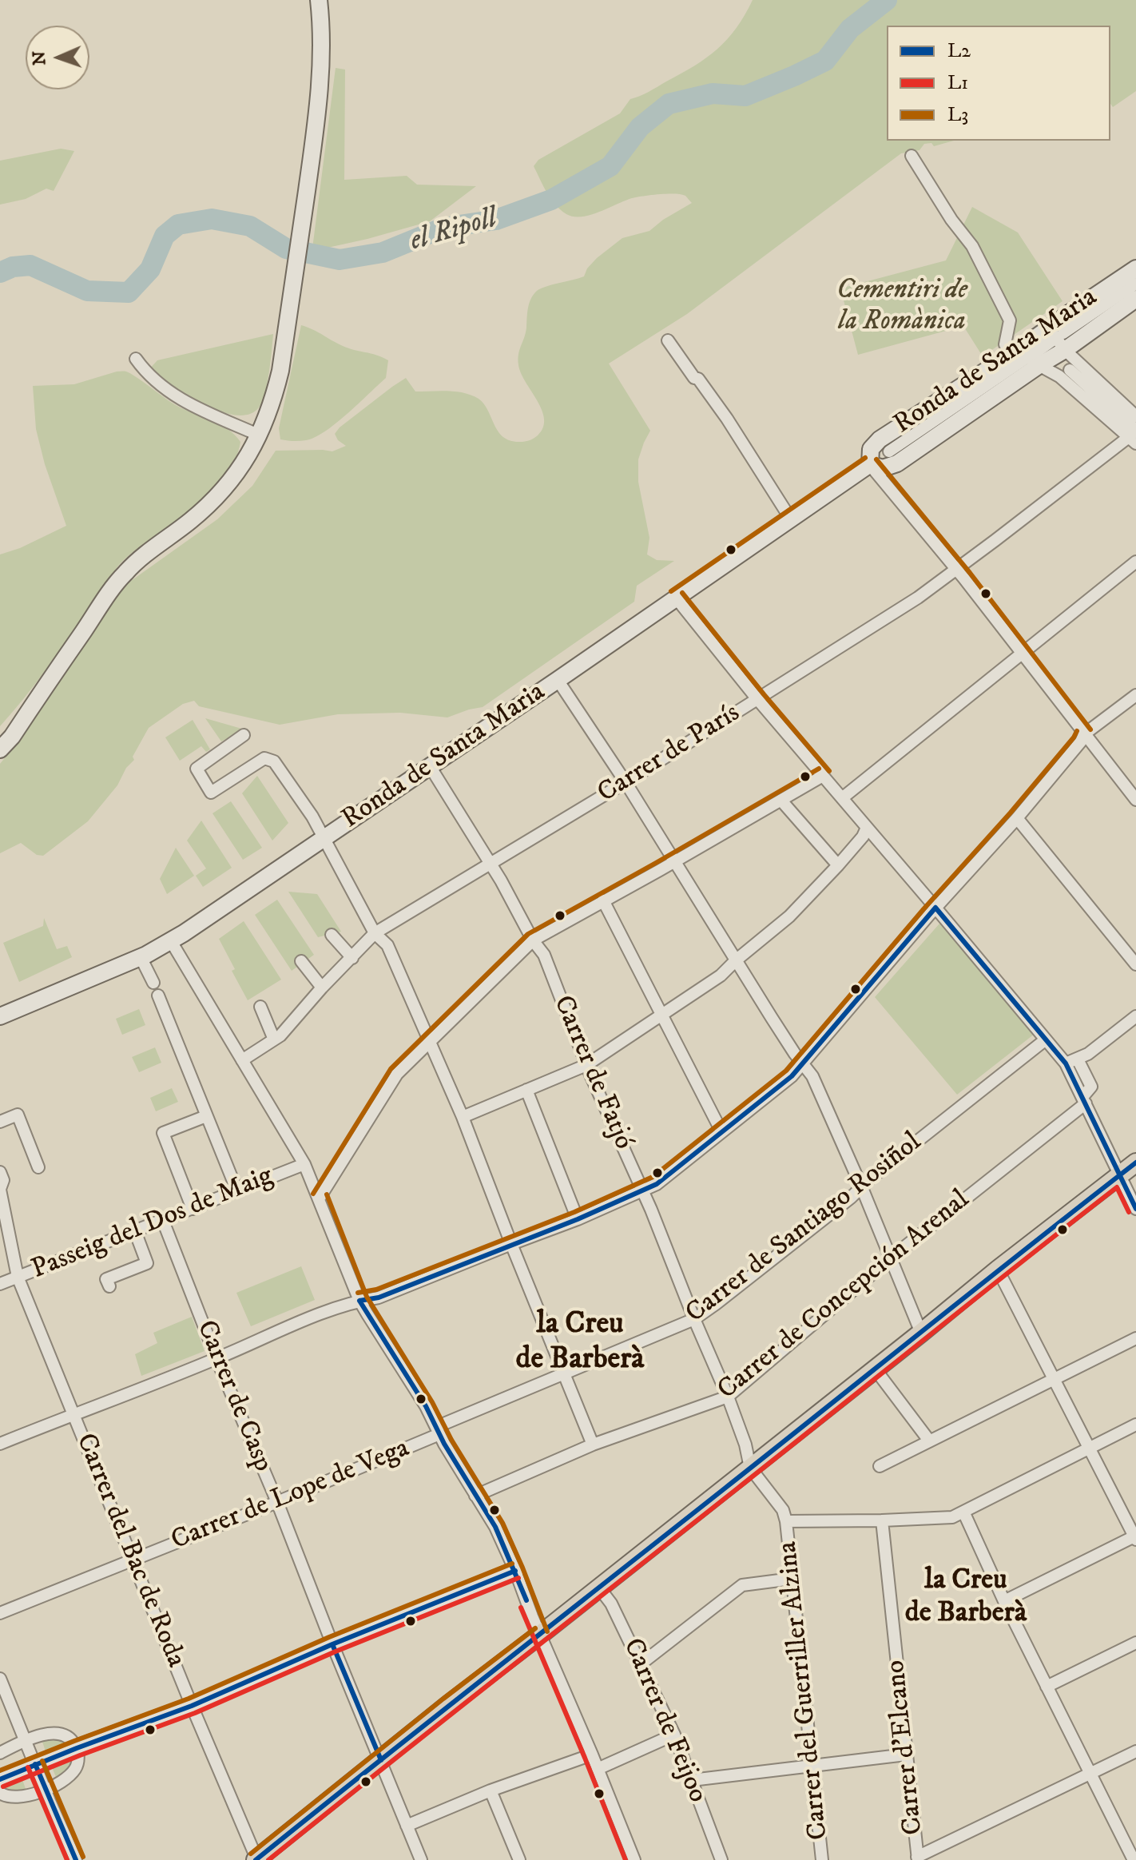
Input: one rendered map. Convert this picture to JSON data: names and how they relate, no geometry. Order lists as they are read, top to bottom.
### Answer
{
  "streets": {
    "street": [
      "Ronda de Santa Maria",
      "Carrer de París",
      "Carrer de Fatjó",
      "Passeig del Dos de Maig",
      "Carrer de Santiago Rosiñol",
      "Carrer de Concepción Arenal",
      "Carrer de Casp",
      "Carrer de Lope de Vega",
      "Carrer del Bac de Roda",
      "Carrer del Guerriller Alzina",
      "Carrer de Feijoo",
      "Carrer d'Elcano"
    ]
  },
  "crossings": [
    ["Ronda de Santa Maria", "Carrer de Fatjó"],
    ["Carrer de París", "Carrer de Fatjó"],
    ["Carrer de Fatjó", "Carrer de Santiago Rosiñol"],
    ["Carrer de Fatjó", "Carrer de Concepción Arenal"],
    ["Passeig del Dos de Maig", "Carrer de Casp"],
    ["Passeig del Dos de Maig", "Carrer del Bac de Roda"],
    ["Carrer de Santiago Rosiñol", "Carrer de Lope de Vega"],
    ["Carrer de Casp", "Carrer de Lope de Vega"],
    ["Carrer de Lope de Vega", "Carrer del Bac de Roda"]
  ],
  "districts": ["la Creu de Barberà", "la Creu de Barberà"],
  "water": ["el Ripoll"],
  "parks": ["Cementiri de la Romànica"],
  "lines": ["transit line L3", "transit line L2", "transit line L1"],
  "legend": ["L2", "L1", "L3"],
  "north": "left"
}
